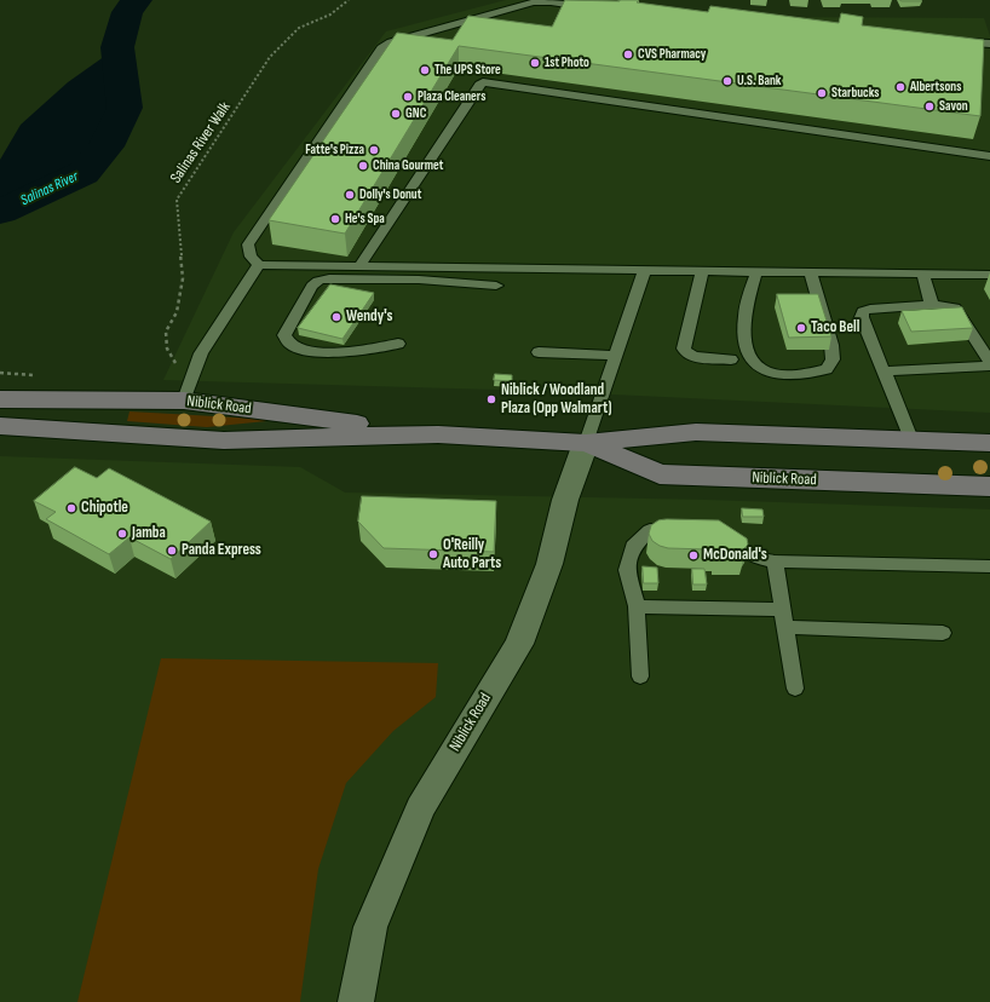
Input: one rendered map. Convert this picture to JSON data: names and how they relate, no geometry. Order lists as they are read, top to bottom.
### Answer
{
  "streets": {
    "main road": ["Niblick Road"],
    "path": ["Salinas River Walk"]
  },
  "water": ["Salinas River"],
  "places": [
    "CVS Pharmacy",
    "1st Photo",
    "The UPS Store",
    "U.S. Bank",
    "Albertsons",
    "Starbucks",
    "Plaza Cleaners",
    "Savon",
    "GNC",
    "Fatte's Pizza",
    "China Gourmet",
    "Dolly's Donut",
    "He's Spa",
    "Wendy's",
    "Taco Bell",
    "Niblick / Woodland Plaza (Opp Walmart)",
    "Chipotle",
    "Jamba",
    "Panda Express",
    "O'Reilly Auto Parts",
    "McDonald's"
  ]
}
